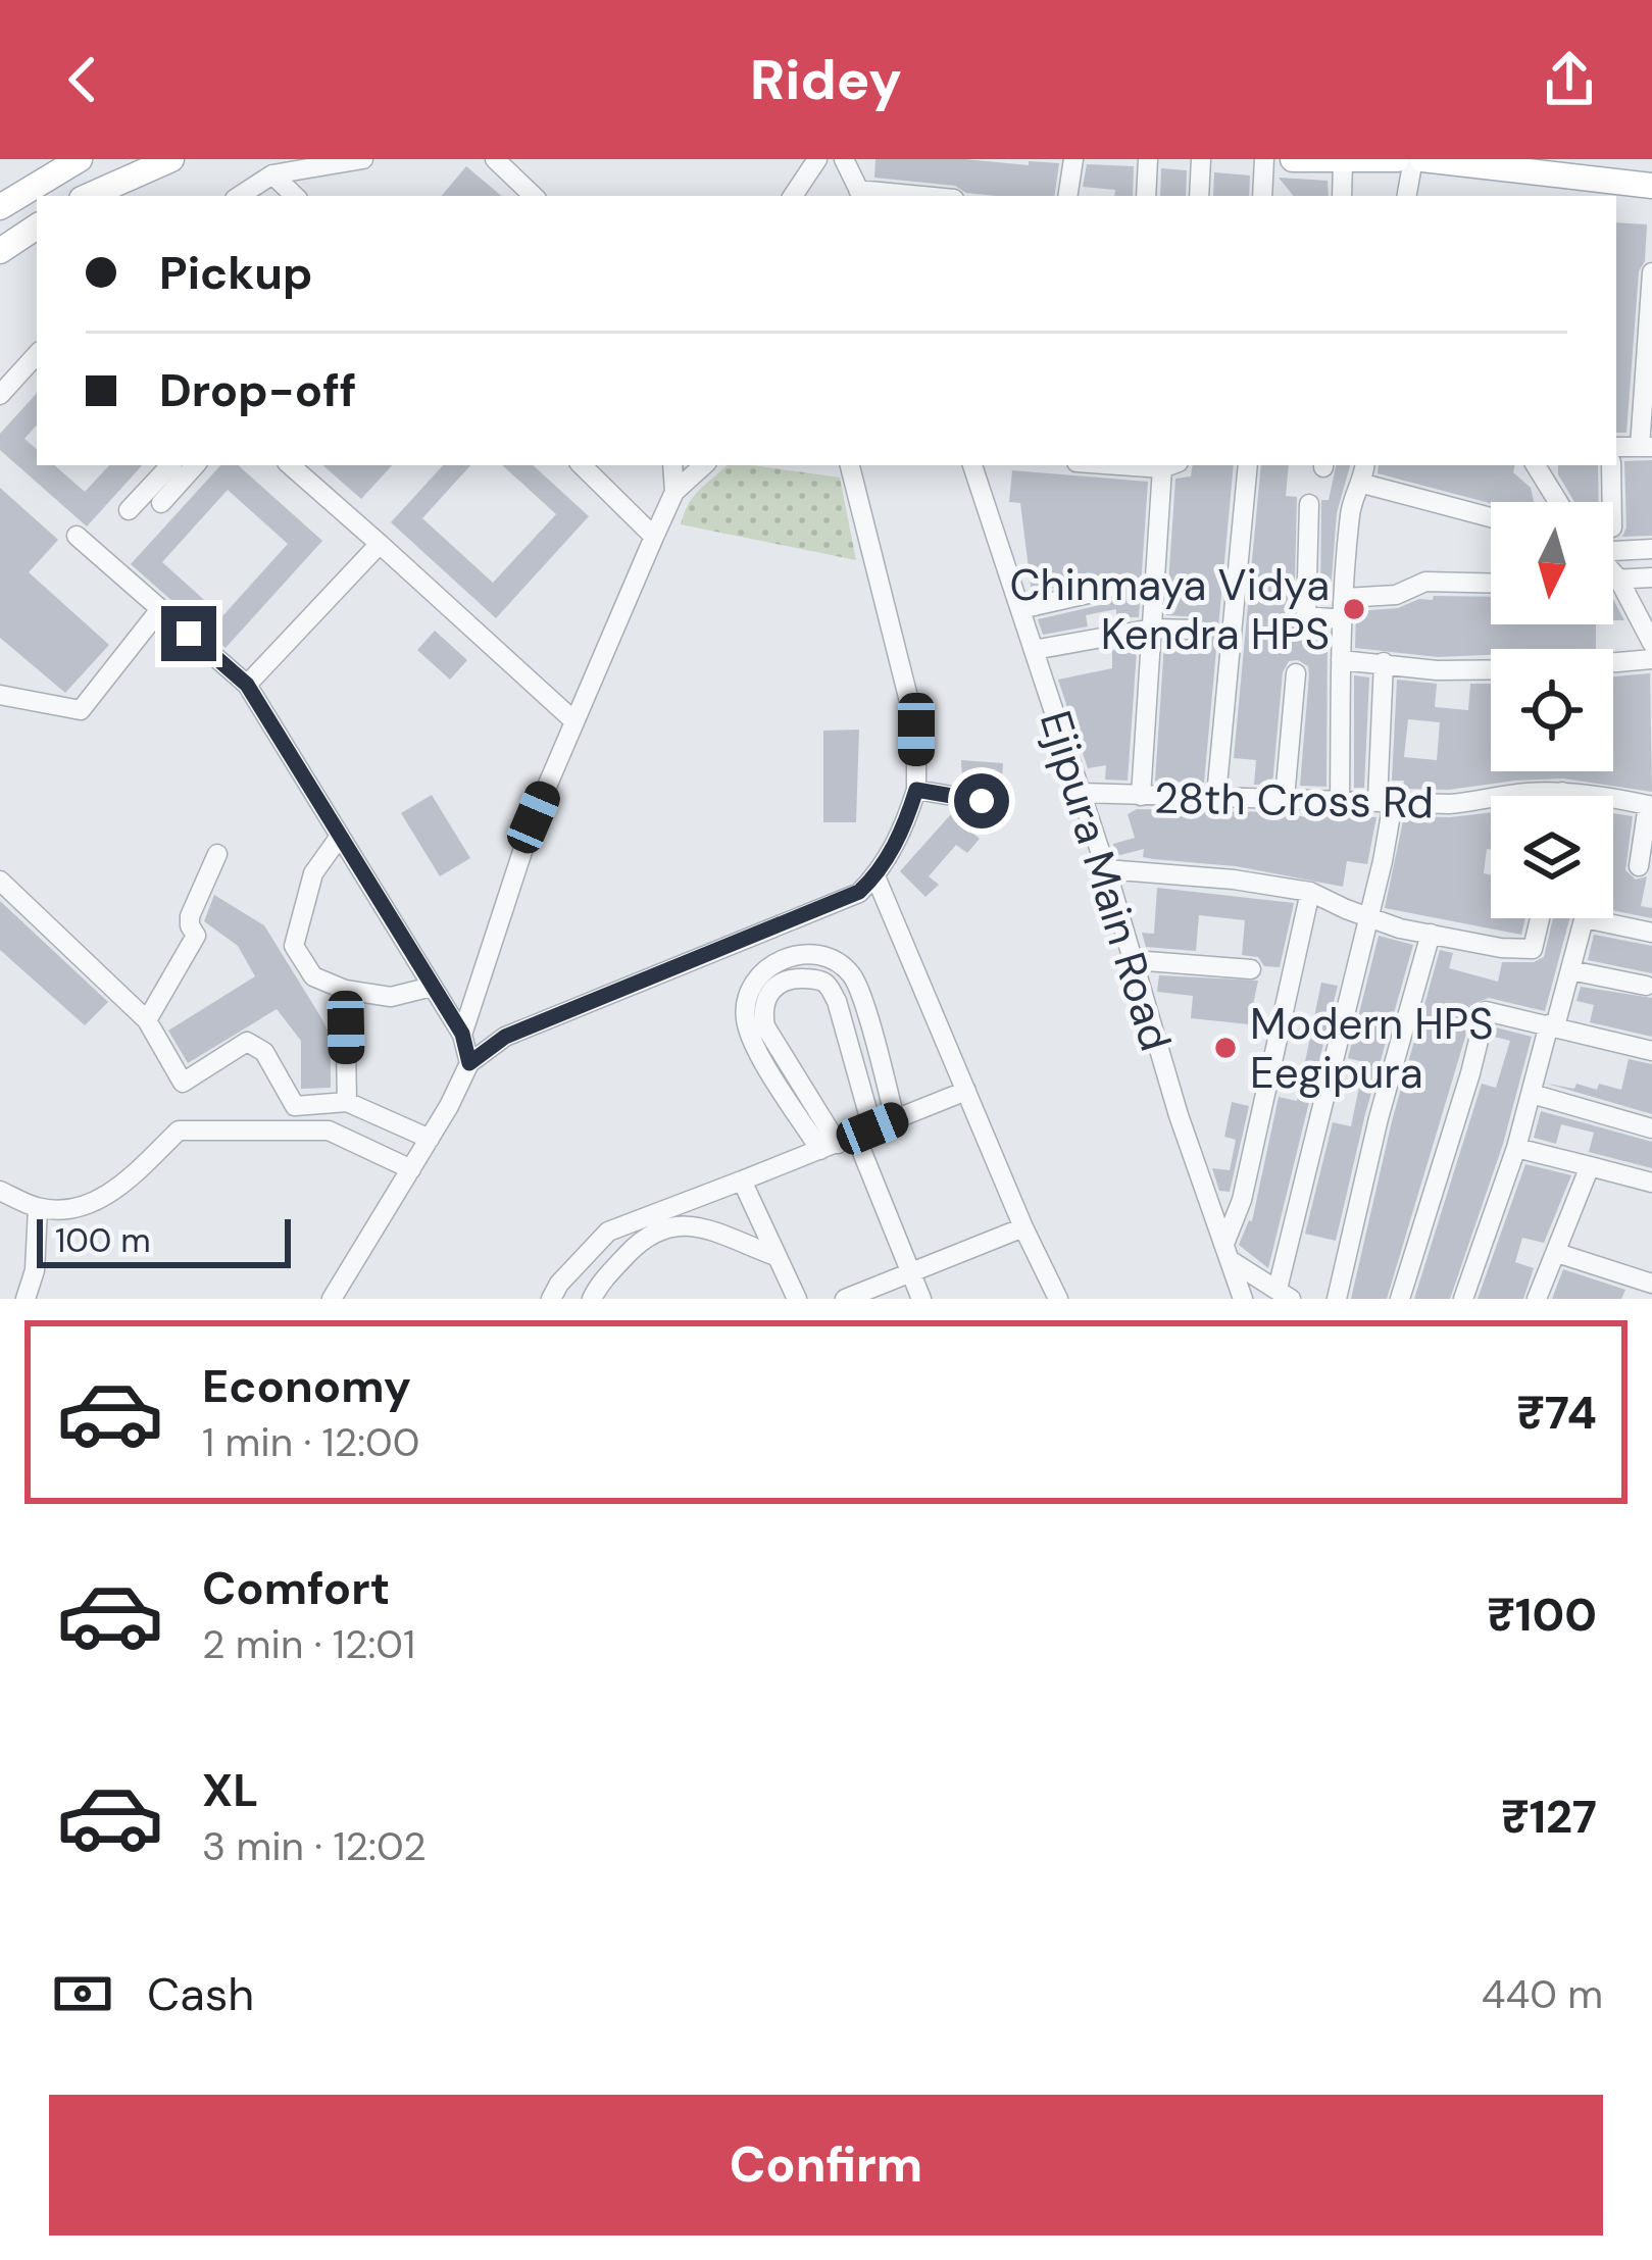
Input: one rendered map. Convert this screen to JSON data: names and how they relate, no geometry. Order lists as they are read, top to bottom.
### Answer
{
  "streets": {
    "street": ["28th Cross Rd", "Ejipura Main Road"]
  },
  "crossings": [
    ["28th Cross Rd", "Ejipura Main Road"]
  ],
  "places": ["Chinmaya Vidya Kendra HPS", "Modern HPS Eegipura"],
  "scale_bar": "100 m",
  "north": "bottom",
  "page": {
    "header": "Ridey",
    "banner": ["Pickup", "Drop-off"],
    "scale": "100 m",
    "list": [
      {
        "name": "Economy",
        "note": "1 min · 12:00",
        "value": "₹74"
      },
      {
        "name": "Comfort",
        "note": "2 min · 12:01",
        "value": "₹100"
      },
      {
        "name": "XL",
        "note": "3 min · 12:02",
        "value": "₹127"
      }
    ],
    "pay": ["Cash", "440 m"],
    "buttons": "Confirm"
  }
}
